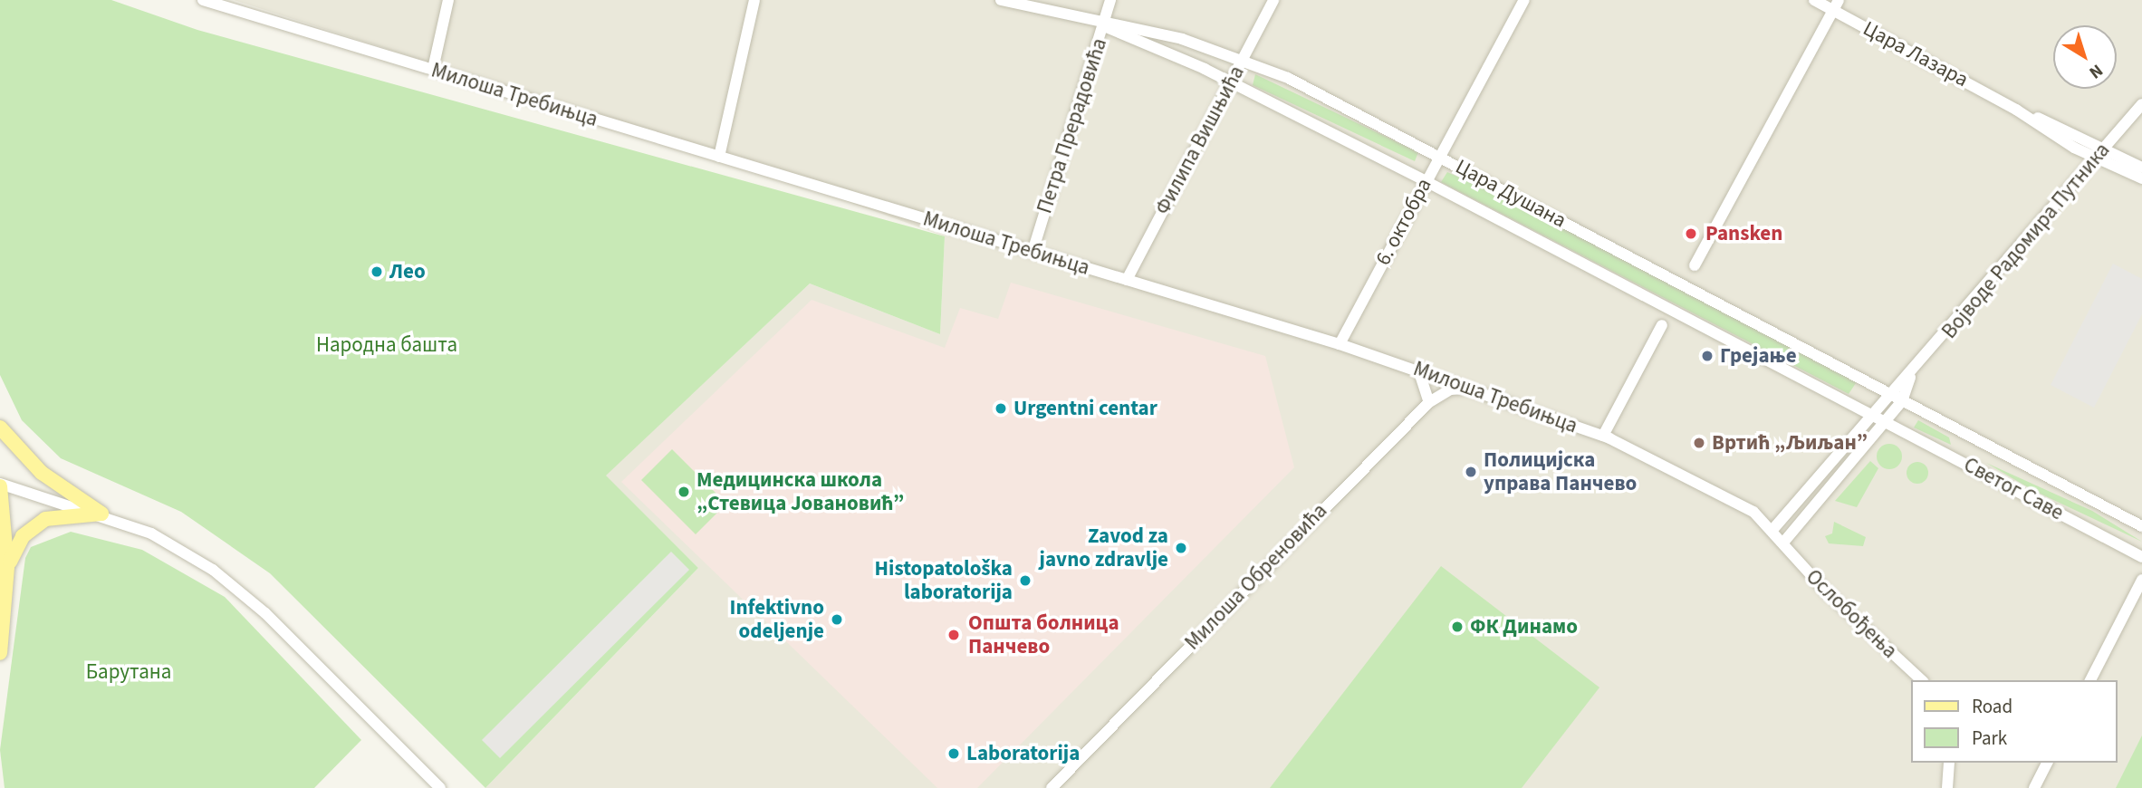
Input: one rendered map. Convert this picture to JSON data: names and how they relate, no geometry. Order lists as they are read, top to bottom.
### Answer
{
  "streets": {
    "street": [
      "Цара Лазара",
      "Милоша Требињца",
      "Петра Прерадовића",
      "Филипа Вишњића",
      "Цара Душана",
      "6. октобра",
      "Војводе Радомира Путника",
      "Светог Саве",
      "Милоша Обреновића",
      "Ослобођења"
    ]
  },
  "crossings": [
    ["Цара Лазара", "Војводе Радомира Путника"],
    ["Милоша Требињца", "Петра Прерадовића"],
    ["Милоша Требињца", "Филипа Вишњића"],
    ["Милоша Требињца", "6. октобра"],
    ["Милоша Требињца", "Војводе Радомира Путника"],
    ["Милоша Требињца", "Милоша Обреновића"],
    ["Милоша Требињца", "Ослобођења"],
    ["Петра Прерадовића", "Цара Душана"],
    ["Филипа Вишњића", "Цара Душана"],
    ["Цара Душана", "6. октобра"],
    ["Цара Душана", "Војводе Радомира Путника"],
    ["Цара Душана", "Светог Саве"],
    ["Војводе Радомира Путника", "Светог Саве"],
    ["Војводе Радомира Путника", "Ослобођења"]
  ],
  "parks": ["Народна башта", "Барутана"],
  "places": [
    "Pansken",
    "Лео",
    "Грејање",
    "Urgentni centar",
    "Вртић „Љиљан”",
    "Полицијска управа Панчево",
    "Медицинска школа „Стевица Јовановић”",
    "Zavod za javno zdravlje",
    "Histopatološka laboratorija",
    "Infektivno odeljenje",
    "ФК Динамо",
    "Општа болница Панчево",
    "Laboratorija"
  ],
  "legend": ["Road", "Park"],
  "north": "bottom right"
}
